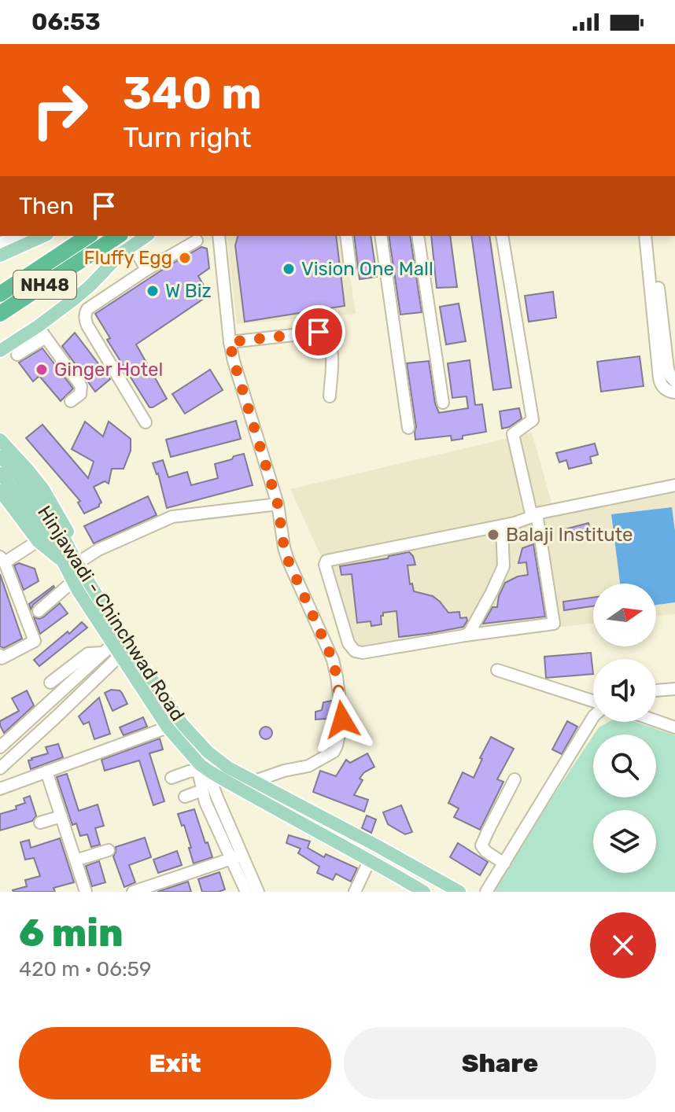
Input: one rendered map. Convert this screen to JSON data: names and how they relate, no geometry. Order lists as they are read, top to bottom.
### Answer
{
  "streets": {
    "highway": ["NH48"],
    "main road": ["Hinjawadi - Chinchwad Road"]
  },
  "places": [
    "Fluffy Egg",
    "Vision One Mall",
    "W Biz",
    "Ginger Hotel",
    "Balaji Institute"
  ],
  "north": "right",
  "page": {
    "status": "06:53",
    "turn": ["340 m", "Turn right"],
    "then": "Then",
    "heading": ["6 min", "420 m · 06:59"],
    "buttons": ["Exit", "Share"]
  }
}
